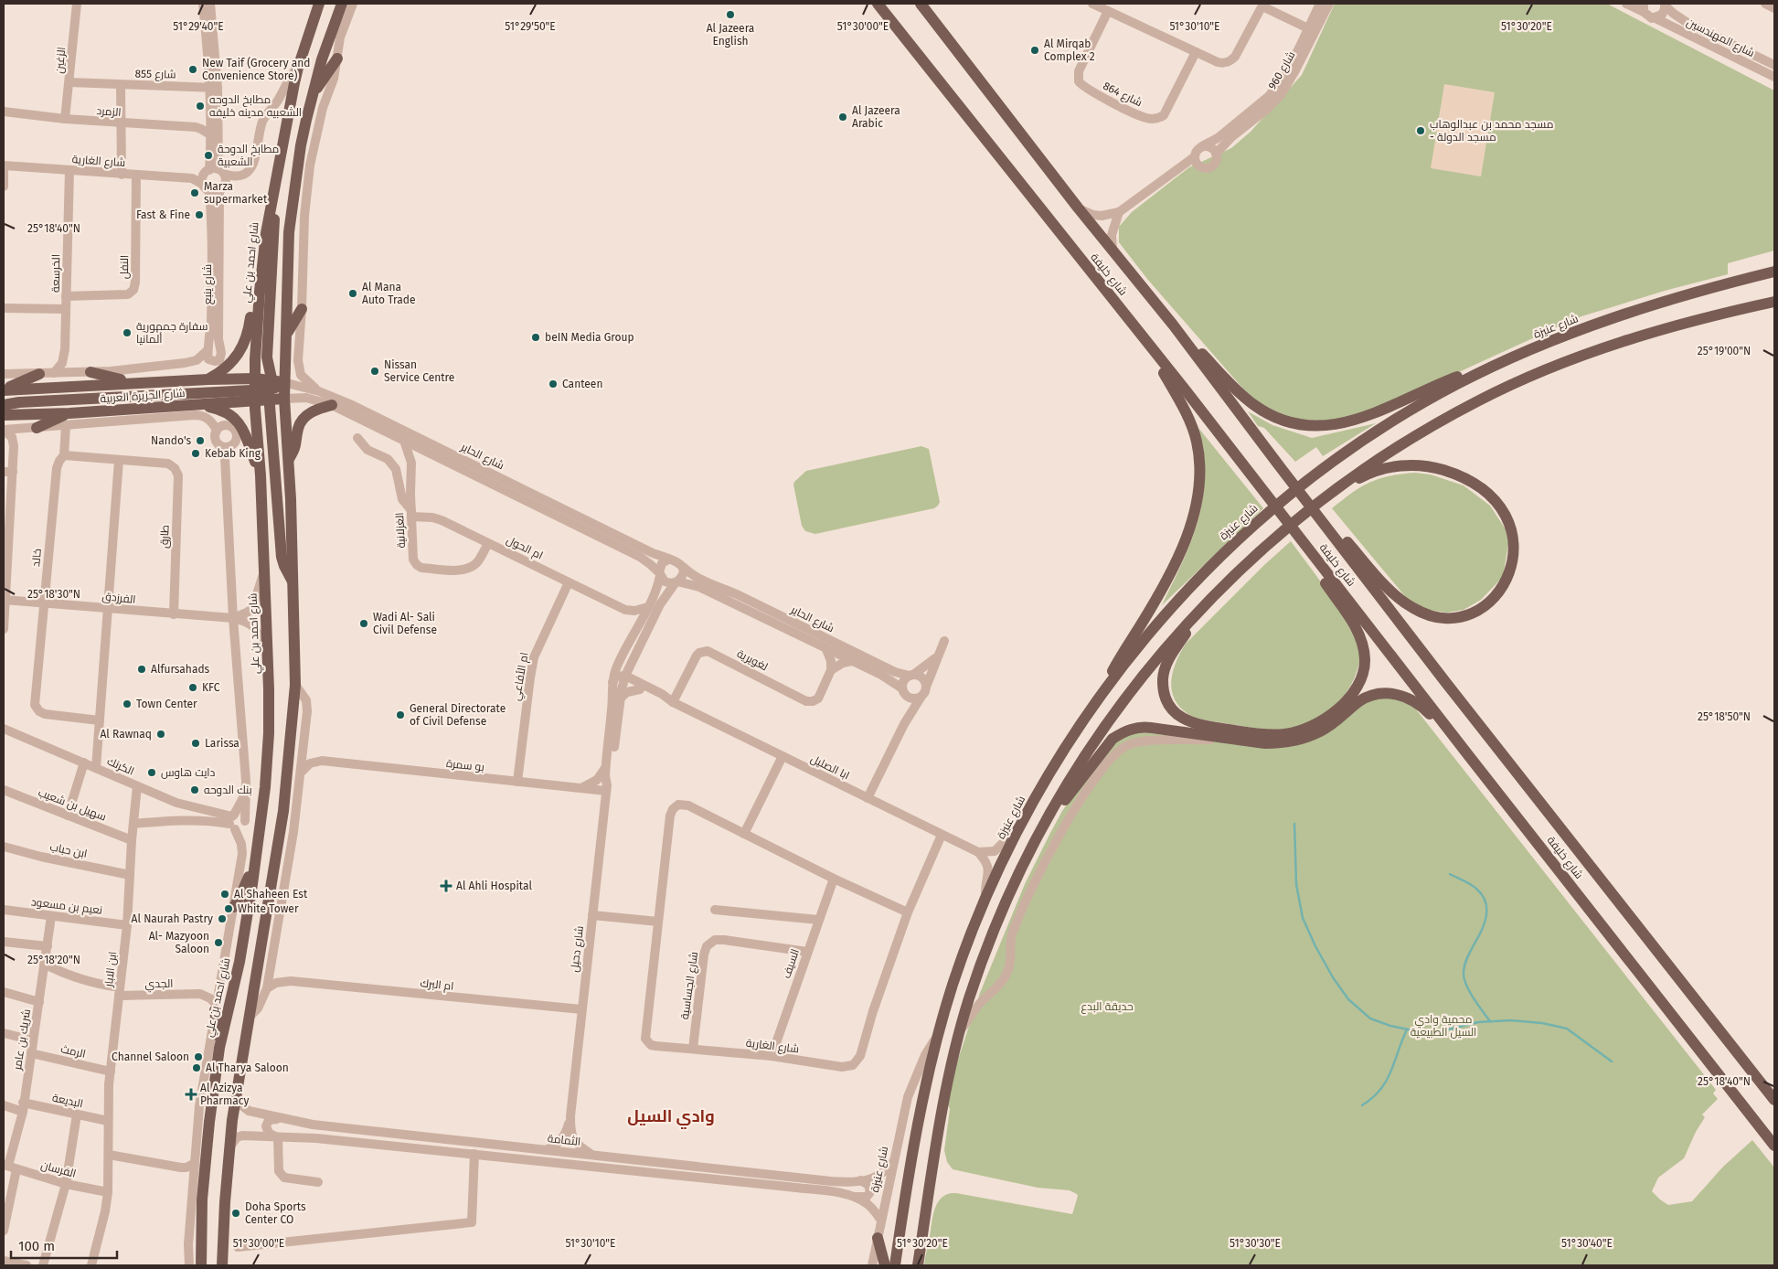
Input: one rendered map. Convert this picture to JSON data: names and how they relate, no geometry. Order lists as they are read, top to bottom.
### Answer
{
  "streets": {
    "main road": [
      "شارع احمد بن علي",
      "شارع خليفة",
      "شارع عنيزة",
      "شارع الجزيرة العربية"
    ],
    "street": [
      "شارع المهندسين",
      "الزغين",
      "شارع 960",
      "شارع 855",
      "شارع 864",
      "الزمرد",
      "شارع الغارية",
      "النفل",
      "الخرسعة",
      "شارع ينبع",
      "شارع الحاير",
      "الغزلانية",
      "طارق",
      "ام الحول",
      "خالد",
      "الفرزدق",
      "لغويرية",
      "ام الأفاعي",
      "بو سمرة",
      "الكرنك",
      "ابا الصليل",
      "سهيل بن شعيب",
      "ابن حباب",
      "نعيم بن مسعود",
      "شارع دحيل",
      "السيف",
      "ابن الابار",
      "الجدي",
      "ام البرك",
      "شارع الجساسية",
      "شريك بن عامر",
      "الرمث",
      "البديعة",
      "الثمامة",
      "الفرسان"
    ]
  },
  "crossings": [
    ["الزغين", "شارع 855"],
    ["الزغين", "الزمرد"],
    ["شارع 855", "الزمرد"],
    ["شارع 855", "شارع الغارية"],
    ["شارع الغارية", "شارع احمد بن علي"],
    ["شارع الغارية", "النفل"],
    ["شارع الغارية", "الخرسعة"],
    ["شارع الغارية", "شارع ينبع"],
    ["شارع الغارية", "ابا الصليل"],
    ["شارع الغارية", "السيف"],
    ["شارع الغارية", "شارع الجساسية"],
    ["شارع احمد بن علي", "شارع الجزيرة العربية"],
    ["شارع احمد بن علي", "الفرزدق"],
    ["شارع احمد بن علي", "الكرنك"],
    ["شارع احمد بن علي", "الجدي"],
    ["النفل", "الخرسعة"],
    ["شارع عنيزة", "الثمامة"],
    ["شارع الجزيرة العربية", "شارع الحاير"],
    ["شارع الجزيرة العربية", "خالد"],
    ["شارع الحاير", "الغزلانية"],
    ["شارع الحاير", "شارع دحيل"],
    ["الغزلانية", "ام الحول"],
    ["طارق", "الفرزدق"],
    ["ام الحول", "ام الأفاعي"],
    ["خالد", "الفرزدق"],
    ["لغويرية", "ابا الصليل"],
    ["ام الأفاعي", "بو سمرة"],
    ["بو سمرة", "شارع دحيل"],
    ["الكرنك", "ابن الابار"],
    ["ابا الصليل", "شارع دحيل"],
    ["سهيل بن شعيب", "ابن الابار"],
    ["ابن حباب", "ابن الابار"],
    ["نعيم بن مسعود", "ابن الابار"],
    ["نعيم بن مسعود", "شريك بن عامر"],
    ["شارع دحيل", "ام البرك"],
    ["شارع دحيل", "الثمامة"],
    ["السيف", "شارع الجساسية"],
    ["ابن الابار", "الجدي"],
    ["ابن الابار", "الرمث"],
    ["ابن الابار", "البديعة"],
    ["ابن الابار", "الفرسان"],
    ["الجدي", "شريك بن عامر"],
    ["شريك بن عامر", "الرمث"],
    ["شريك بن عامر", "البديعة"],
    ["شريك بن عامر", "الفرسان"]
  ],
  "districts": ["وادي السيل"],
  "parks": ["حديقة البدع", "محمية وادي السيل الطبيعية"],
  "places": {
    "other": [
      "Al Jazeera English",
      "Al Mirqab Complex 2",
      "New Taif (Grocery and Convenience Store)",
      "مطابخ الدوحه الشعبيه مدينه خليفه",
      "Al Jazeera Arabic",
      "مسجد محمد بن عبدالوهاب - مسجد الدولة",
      "مطابخ الدوحة الشعبية",
      "Marza supermarket",
      "Fast & Fine",
      "Al Mana Auto Trade",
      "سفارة جمهورية ألمانيا",
      "beIN Media Group",
      "Nissan Service Centre",
      "Canteen",
      "Nando's",
      "Kebab King",
      "Wadi Al- Sali Civil Defense",
      "Alfursahads",
      "KFC",
      "Town Center",
      "General Directorate of Civil Defense",
      "Al Rawnaq",
      "Larissa",
      "دايت هاوس",
      "بنك الدوحه",
      "Al Shaheen Est",
      "White Tower",
      "Al Naurah Pastry",
      "Al- Mazyoon Saloon",
      "Channel Saloon",
      "Al Tharya Saloon",
      "Doha Sports Center CO"
    ],
    "health": ["Al Ahli Hospital", "Al Azizya Pharmacy"]
  },
  "scale_bar": "100 m",
  "coordinates": [
    "51°29'40\"E",
    "51°29'50\"E",
    "51°30'00\"E",
    "51°30'10\"E",
    "51°30'20\"E",
    "25°18'40\"N",
    "25°19'00\"N",
    "25°18'30\"N",
    "25°18'50\"N",
    "25°18'20\"N",
    "51°30'30\"E",
    "51°30'40\"E"
  ]
}
